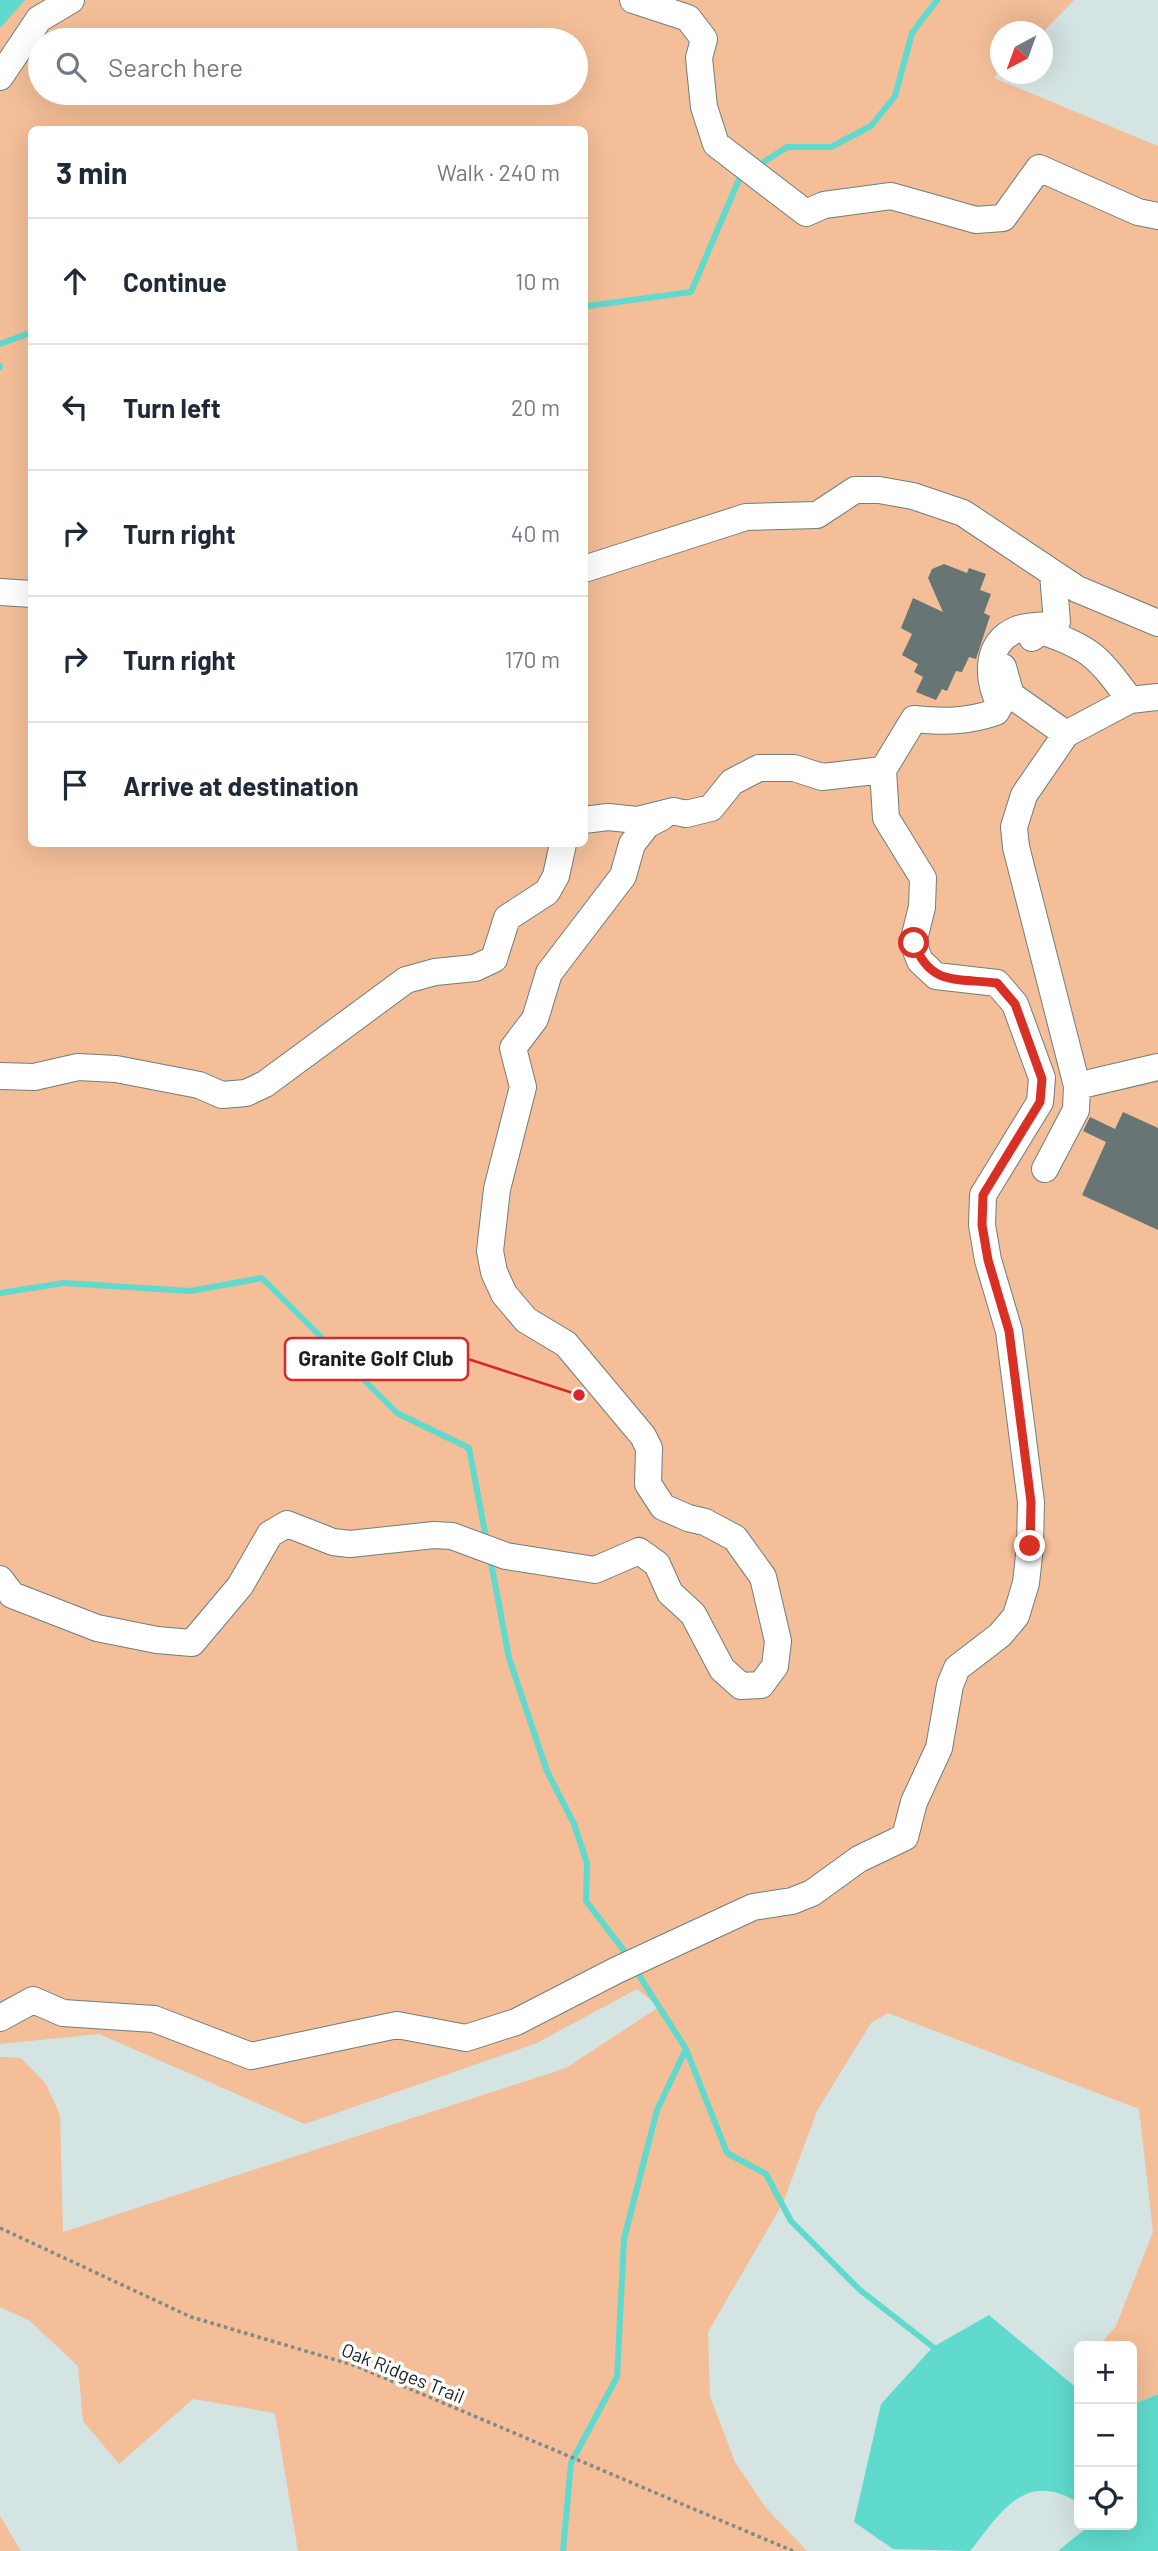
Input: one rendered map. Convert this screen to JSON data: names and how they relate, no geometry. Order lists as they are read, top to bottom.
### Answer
{
  "streets": {
    "path": ["Oak Ridges Trail"]
  },
  "places": ["Granite Golf Club"],
  "north": "bottom left",
  "page": {
    "search": "Search here",
    "heading": ["3 min", "Walk · 240 m"],
    "list": [
      ["Continue", "10 m"],
      ["Turn left", "20 m"],
      ["Turn right", "40 m"],
      ["Turn right", "170 m"],
      "Arrive at destination"
    ],
    "map_buttons": ["+", "−"]
  }
}
